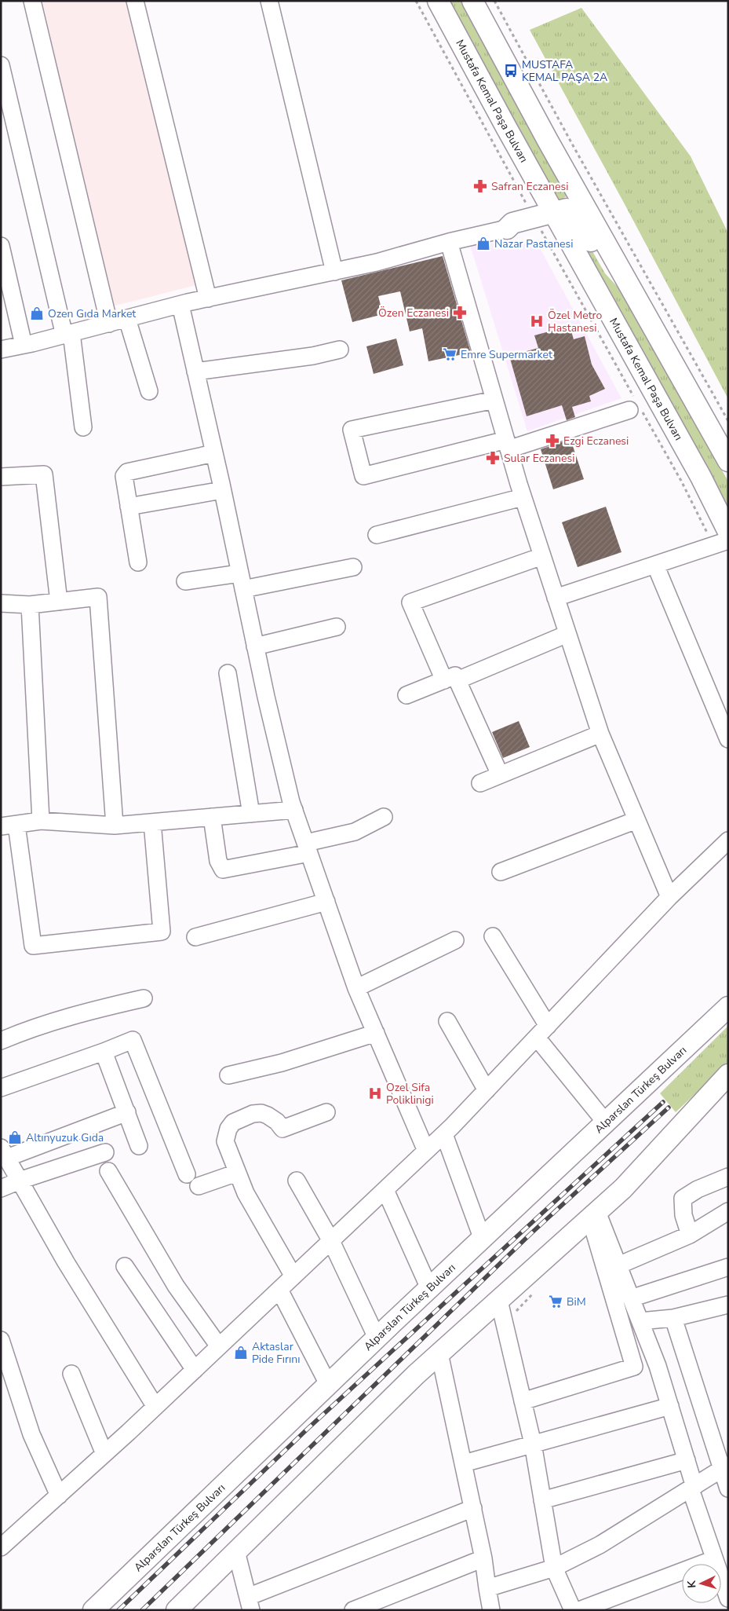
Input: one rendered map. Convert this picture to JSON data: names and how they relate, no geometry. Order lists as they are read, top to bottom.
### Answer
{
  "streets": {
    "main road": ["Mustafa Kemal Paşa Bulvarı", "Alparslan Türkeş Bulvarı"]
  },
  "places": {
    "bus stop": ["MUSTAFA KEMAL PAŞA 2A"],
    "pharmacy": [
      "Safran Eczanesi",
      "Özen Eczanesi",
      "Ezgi Eczanesi",
      "Sular Eczanesi"
    ],
    "shop": [
      "Nazar Pastanesi",
      "Ozen Gıda Market",
      "Altınyuzuk Gıda",
      "Aktaslar Pide Fırını"
    ],
    "hospital": ["Özel Metro Hastanesi", "Ozel Sifa Poliklinigi"],
    "supermarket": ["Emre Supermarket", "BiM"]
  },
  "north": "left"
}
